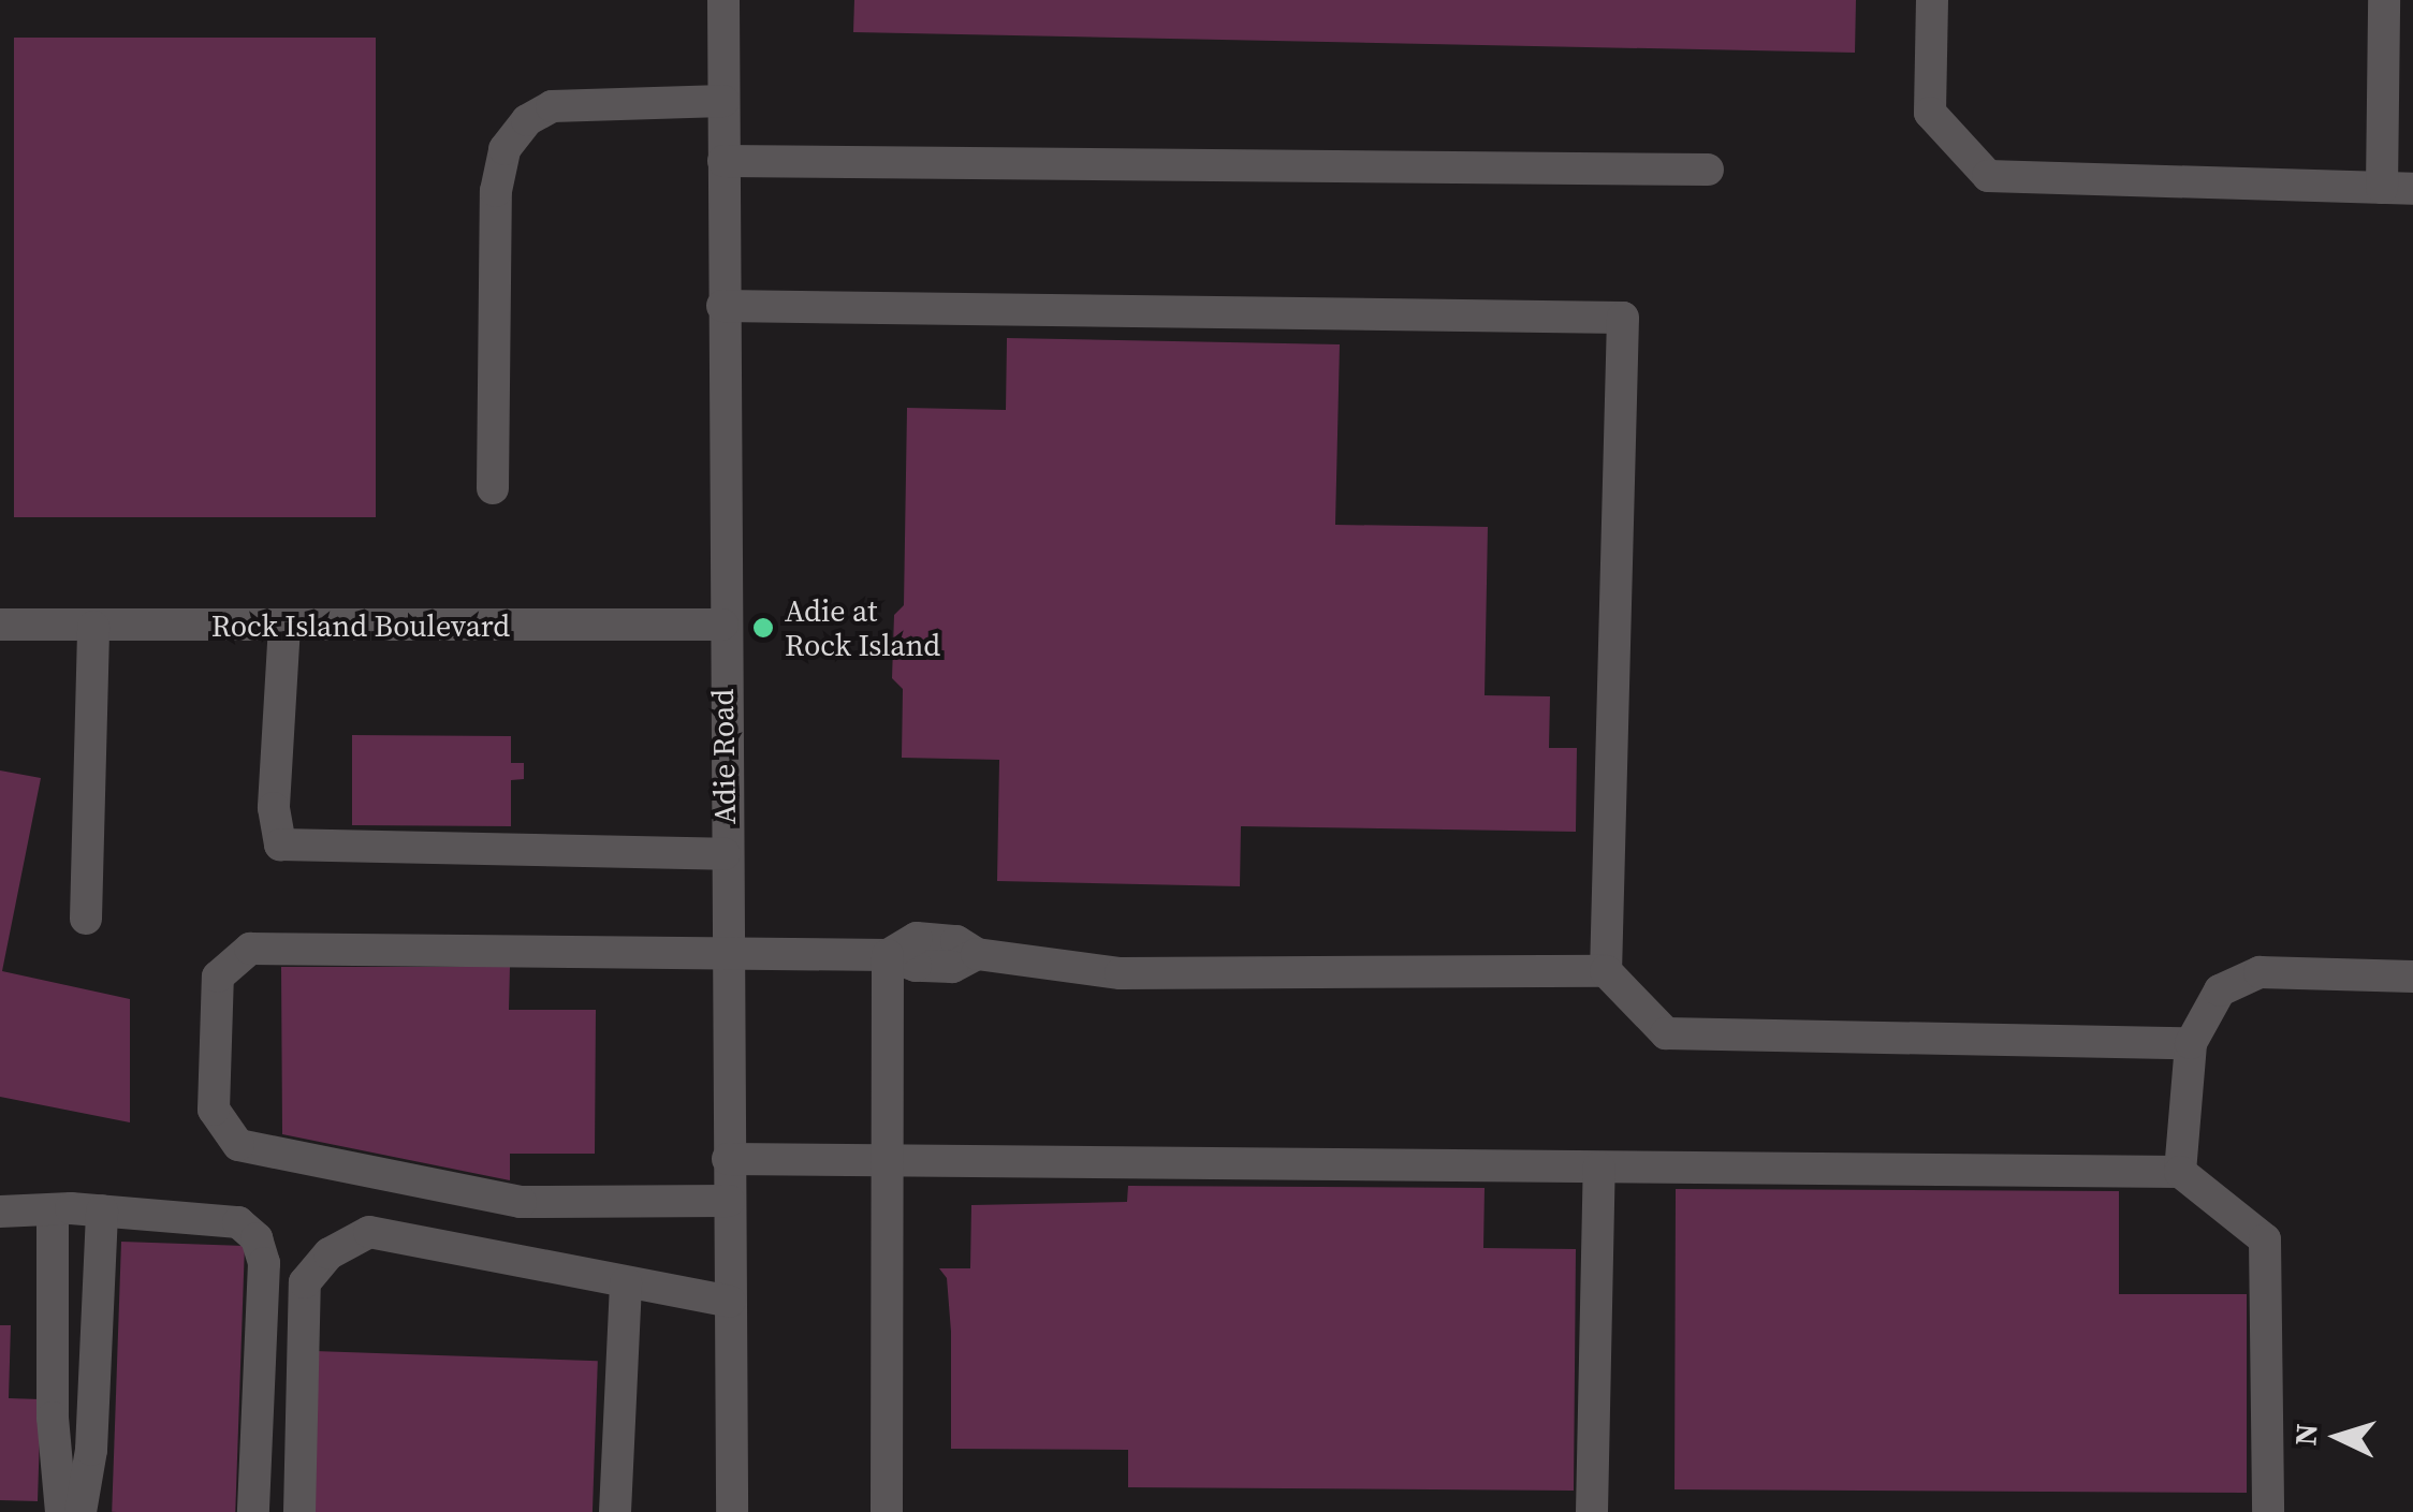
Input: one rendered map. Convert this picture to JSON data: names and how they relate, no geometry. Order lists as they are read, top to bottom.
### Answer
{
  "streets": {
    "street": ["Rock Island Boulevard", "Adie Road"]
  },
  "crossings": [
    ["Rock Island Boulevard", "Adie Road"]
  ],
  "places": ["Adie at Rock Island"],
  "north": "left"
}
